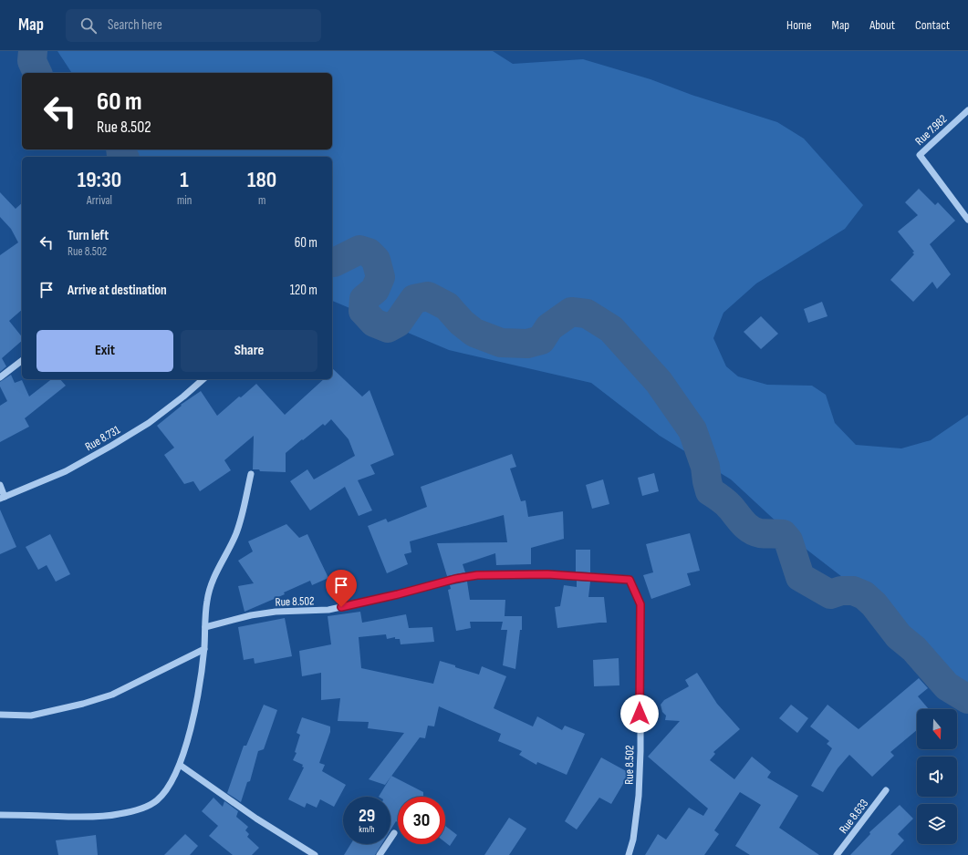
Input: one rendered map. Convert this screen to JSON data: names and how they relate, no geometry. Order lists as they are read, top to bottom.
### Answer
{
  "streets": {
    "street": [
      "Rue 7.982",
      "Rue 8.731",
      "Rue 8.502",
      "Rue 8.633"
    ]
  },
  "north": "bottom",
  "page": {
    "header": "Map",
    "search": "Search here",
    "nav": [
      "Home",
      "Map",
      "About",
      "Contact"
    ],
    "turn": ["60 m", "Rue 8.502"],
    "eta": [
      "19:30",
      "Arrival",
      "1",
      "min",
      "180",
      "m"
    ],
    "list": [
      {
        "name": "Turn left",
        "note": "Rue 8.502",
        "value": "60 m"
      },
      {
        "name": "Arrive at destination",
        "value": "120 m"
      }
    ],
    "buttons": ["Exit", "Share"],
    "speed": "29 km/h",
    "limit": "30"
  }
}
